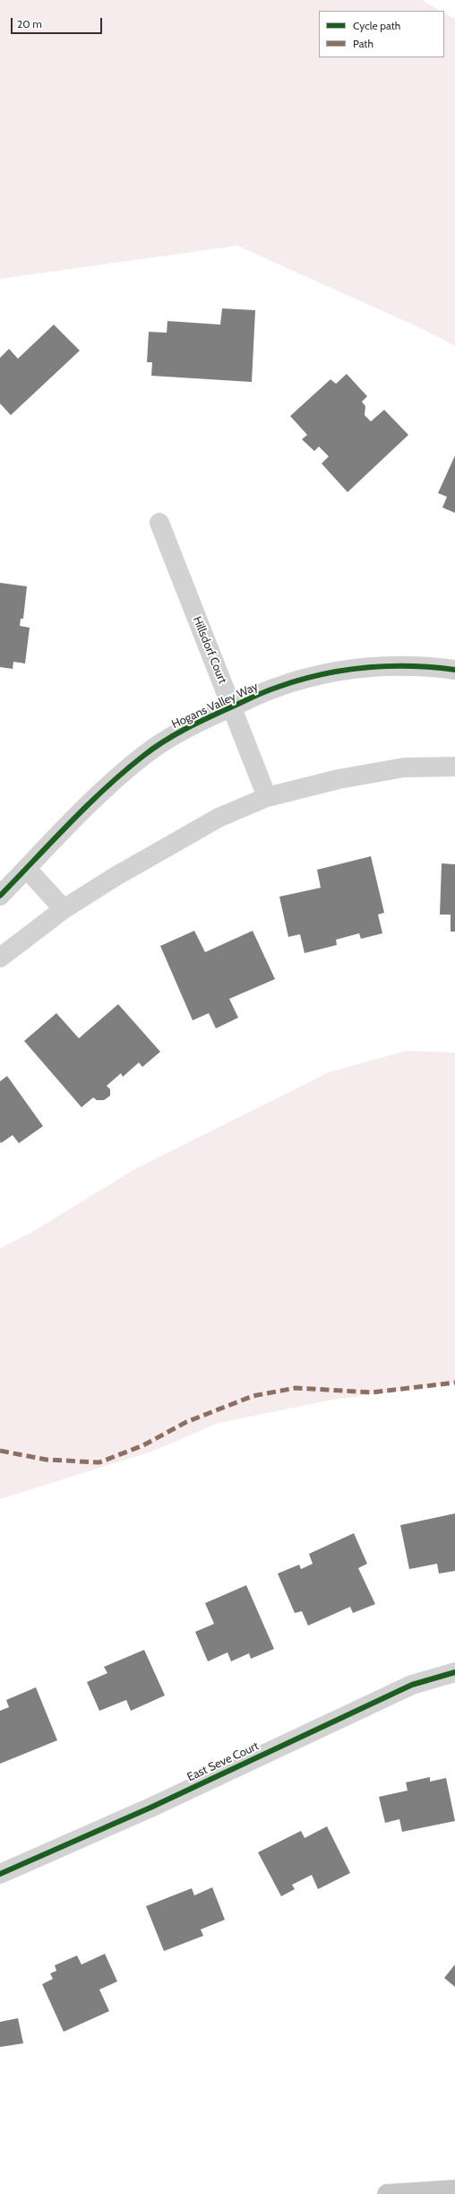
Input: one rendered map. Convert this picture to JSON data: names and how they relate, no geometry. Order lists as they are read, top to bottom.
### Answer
{
  "streets": {
    "street": ["Hillsdorf Court", "Hogans Valley Way", "East Seve Court"]
  },
  "crossings": [
    ["Hillsdorf Court", "Hogans Valley Way"]
  ],
  "legend": ["Cycle path", "Path"],
  "scale_bar": "20 m"
}
